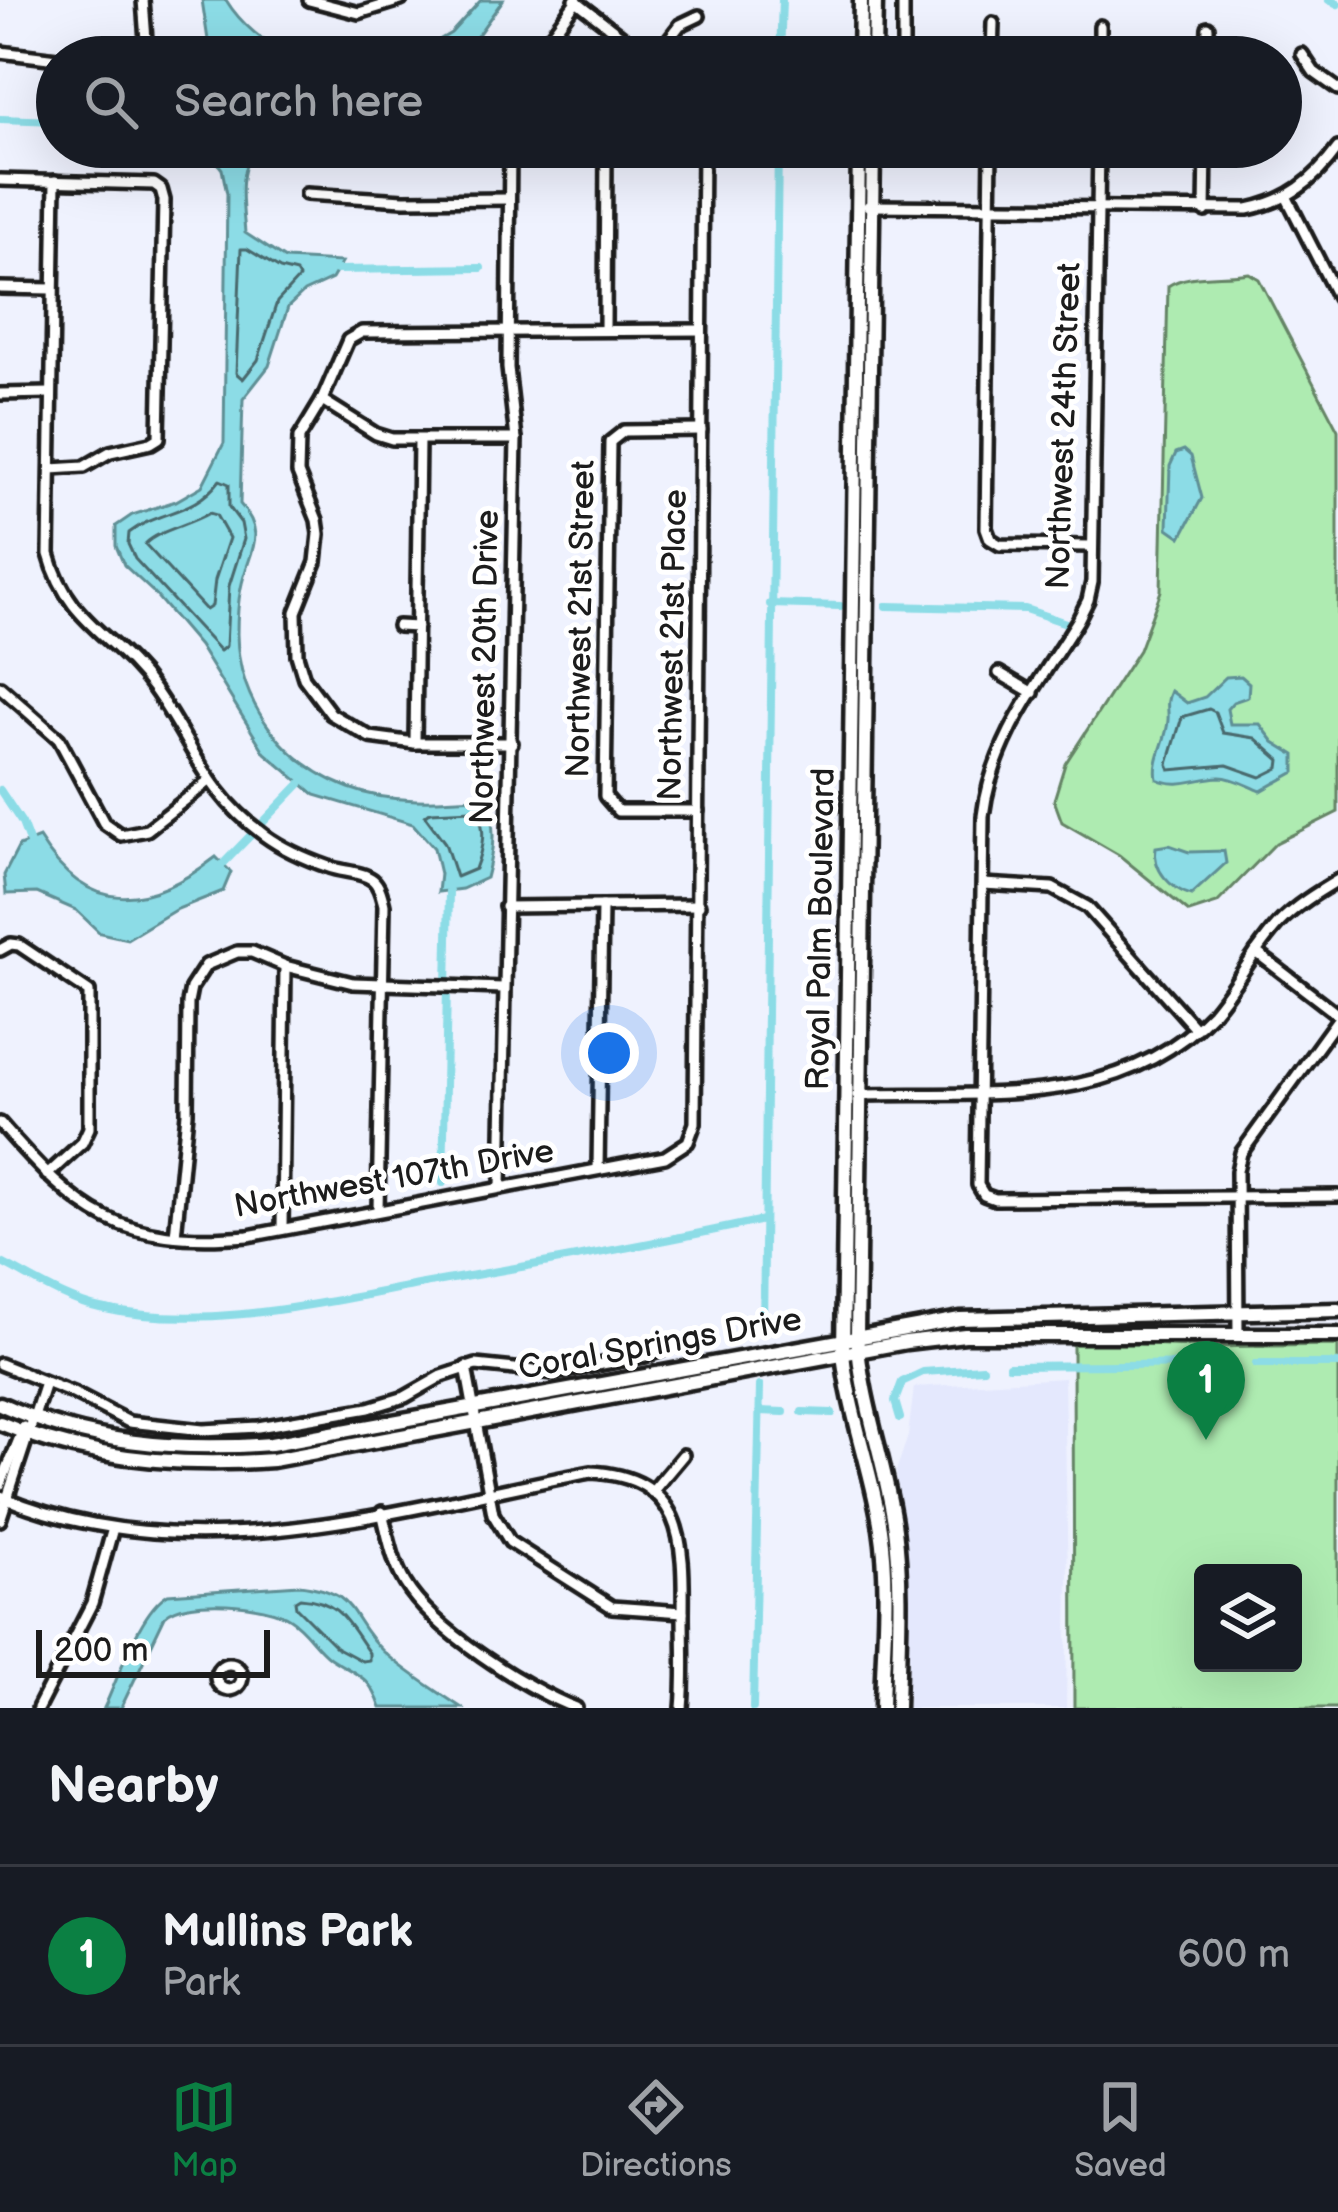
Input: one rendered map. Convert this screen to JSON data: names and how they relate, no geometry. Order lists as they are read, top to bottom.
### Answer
{
  "streets": {
    "main road": ["Royal Palm Boulevard", "Coral Springs Drive"],
    "street": [
      "Northwest 24th Street",
      "Northwest 21st Street",
      "Northwest 21st Place",
      "Northwest 20th Drive",
      "Northwest 107th Drive"
    ]
  },
  "crossings": [
    ["Northwest 21st Street", "Northwest 21st Place"],
    ["Northwest 21st Place", "Northwest 107th Drive"],
    ["Northwest 20th Drive", "Northwest 107th Drive"],
    ["Royal Palm Boulevard", "Coral Springs Drive"]
  ],
  "scale_bar": "200 m",
  "page": {
    "search": "Search here",
    "pins": "1",
    "scale": "200 m",
    "heading": "Nearby",
    "list": [
      {
        "mark": "1",
        "name": "Mullins Park",
        "note": "Park",
        "value": "600 m"
      }
    ],
    "nav": ["Map", "Directions", "Saved"]
  }
}
